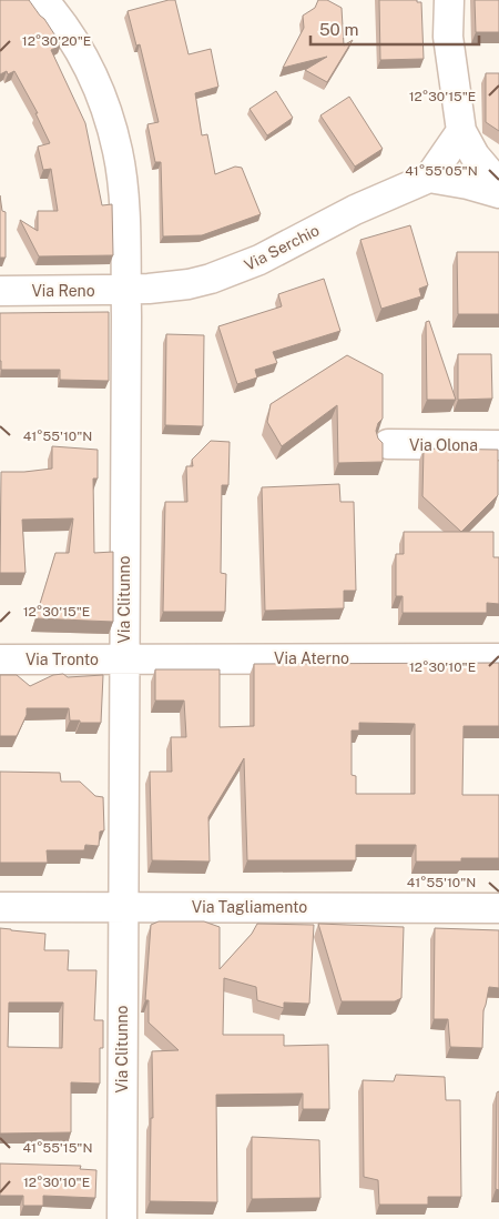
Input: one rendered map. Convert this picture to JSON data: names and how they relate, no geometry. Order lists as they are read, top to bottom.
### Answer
{
  "streets": {
    "street": [
      "Via Serchio",
      "Via Reno",
      "Via Olona",
      "Via Clitunno",
      "Via Aterno",
      "Via Tronto",
      "Via Tagliamento"
    ]
  },
  "crossings": [
    ["Via Serchio", "Via Reno"],
    ["Via Serchio", "Via Clitunno"],
    ["Via Reno", "Via Clitunno"],
    ["Via Clitunno", "Via Aterno"],
    ["Via Clitunno", "Via Tronto"],
    ["Via Clitunno", "Via Tagliamento"],
    ["Via Aterno", "Via Tronto"]
  ],
  "scale_bar": "50 m",
  "coordinates": [
    "12°30'20\"E",
    "12°30'15\"E",
    "41°55'05\"N",
    "41°55'10\"N",
    "12°30'10\"E",
    "41°55'15\"N"
  ]
}
